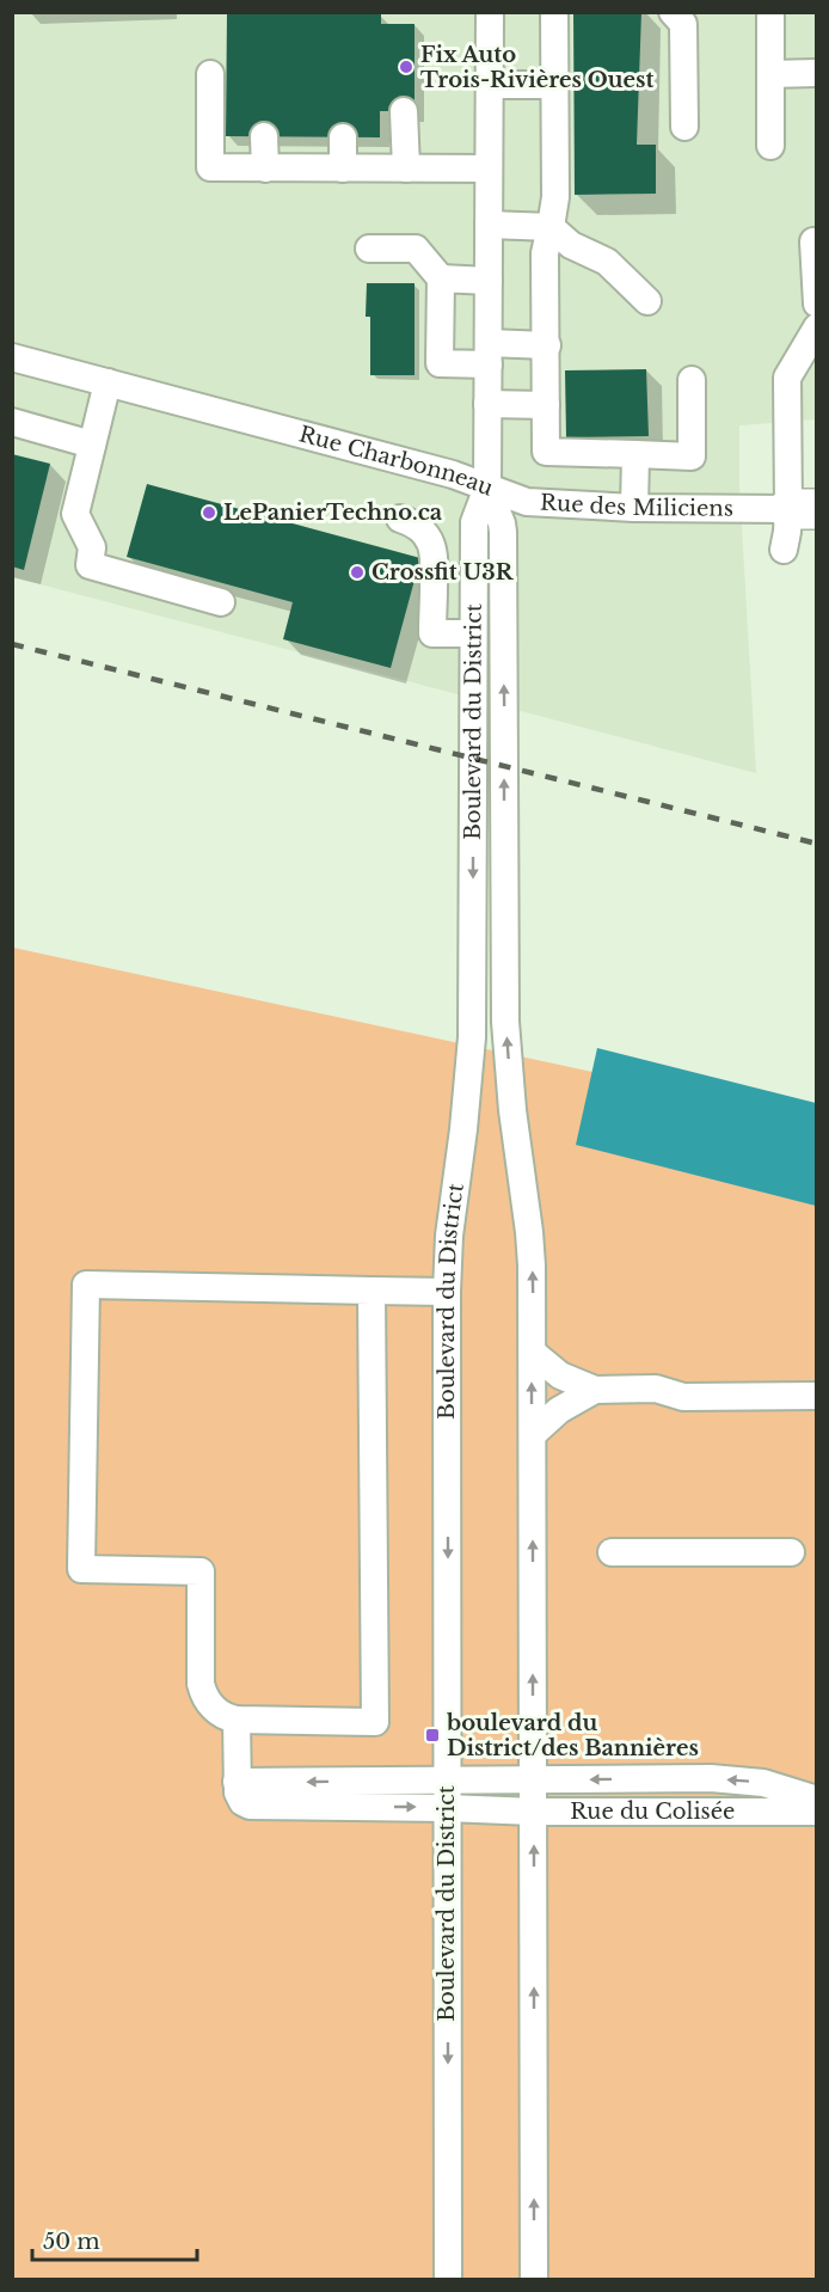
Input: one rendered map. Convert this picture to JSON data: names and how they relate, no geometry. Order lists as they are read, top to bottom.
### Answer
{
  "streets": {
    "street": [
      "Rue Charbonneau",
      "Rue des Miliciens",
      "Boulevard du District",
      "Rue du Colisée"
    ]
  },
  "crossings": [
    ["Rue Charbonneau", "Rue des Miliciens"],
    ["Rue Charbonneau", "Boulevard du District"],
    ["Rue des Miliciens", "Boulevard du District"],
    ["Boulevard du District", "Rue du Colisée"]
  ],
  "places": {
    "other": ["Fix Auto Trois-Rivières Ouest", "LePanierTechno.ca", "Crossfit U3R"],
    "transit": ["boulevard du District/des Bannières"]
  },
  "scale_bar": "50 m"
}
